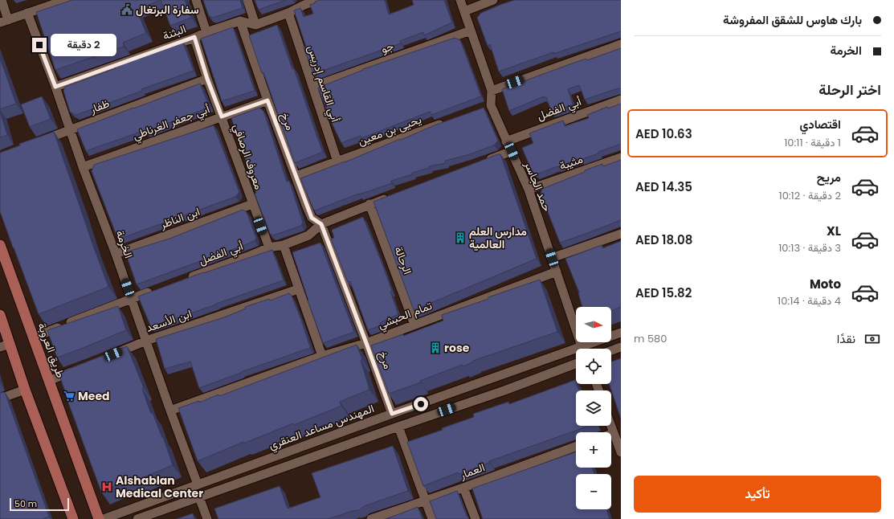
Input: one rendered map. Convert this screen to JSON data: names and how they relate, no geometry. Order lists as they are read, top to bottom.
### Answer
{
  "streets": {
    "main road": ["طريق العروبة"],
    "street": [
      "البثنة",
      "جو",
      "أبي القاسم إدريس",
      "ظفار",
      "أبي الفضل",
      "مرخ",
      "أبي جعفر الغرناطي",
      "يحيى بن معين",
      "معروف الرصافي",
      "مثيبة",
      "حمد الجاسر",
      "ابن الناظر",
      "الخرمة",
      "الرحالة",
      "تمام الحبشي",
      "ابن الأسعد",
      "المهندس مساعد العنقري",
      "العمار"
    ]
  },
  "crossings": [
    ["البثنة", "مرخ"],
    ["البثنة", "معروف الرصافي"],
    ["البثنة", "الخرمة"],
    ["جو", "أبي القاسم إدريس"],
    ["جو", "حمد الجاسر"],
    ["أبي القاسم إدريس", "يحيى بن معين"],
    ["ظفار", "معروف الرصافي"],
    ["ظفار", "الخرمة"],
    ["أبي الفضل", "مرخ"],
    ["أبي الفضل", "معروف الرصافي"],
    ["أبي الفضل", "حمد الجاسر"],
    ["مرخ", "أبي جعفر الغرناطي"],
    ["مرخ", "يحيى بن معين"],
    ["مرخ", "تمام الحبشي"],
    ["مرخ", "المهندس مساعد العنقري"],
    ["أبي جعفر الغرناطي", "معروف الرصافي"],
    ["أبي جعفر الغرناطي", "الخرمة"],
    ["معروف الرصافي", "ابن الناظر"],
    ["مثيبة", "حمد الجاسر"],
    ["حمد الجاسر", "تمام الحبشي"],
    ["حمد الجاسر", "المهندس مساعد العنقري"],
    ["ابن الناظر", "الخرمة"],
    ["الخرمة", "تمام الحبشي"],
    ["الخرمة", "ابن الأسعد"],
    ["الخرمة", "المهندس مساعد العنقري"],
    ["الرحالة", "تمام الحبشي"]
  ],
  "places": {
    "public building": ["سفارة البرتغال"],
    "building": ["مدارس العلم العالمية", "rose"],
    "supermarket": ["Meed"],
    "hospital": ["Alshablan Medical Center"]
  },
  "scale_bar": "50 m",
  "north": "right",
  "page": {
    "banner": ["بارك هاوس للشقق المفروشة", "الخرمة"],
    "bubble": "2 دقيقة",
    "heading": "اختر الرحلة",
    "list": [
      {
        "name": "اقتصادي",
        "note": "1 دقيقة · 10:11",
        "value": "AED 10.63"
      },
      {
        "name": "مريح",
        "note": "2 دقيقة · 10:12",
        "value": "AED 14.35"
      },
      {
        "name": "XL",
        "note": "3 دقيقة · 10:13",
        "value": "AED 18.08"
      },
      {
        "name": "Moto",
        "note": "4 دقيقة · 10:14",
        "value": "AED 15.82"
      }
    ],
    "map_buttons": ["+", "−"],
    "pay": ["نقدًا", "580 m"],
    "buttons": "تأكيد",
    "scale": "50 m"
  }
}
